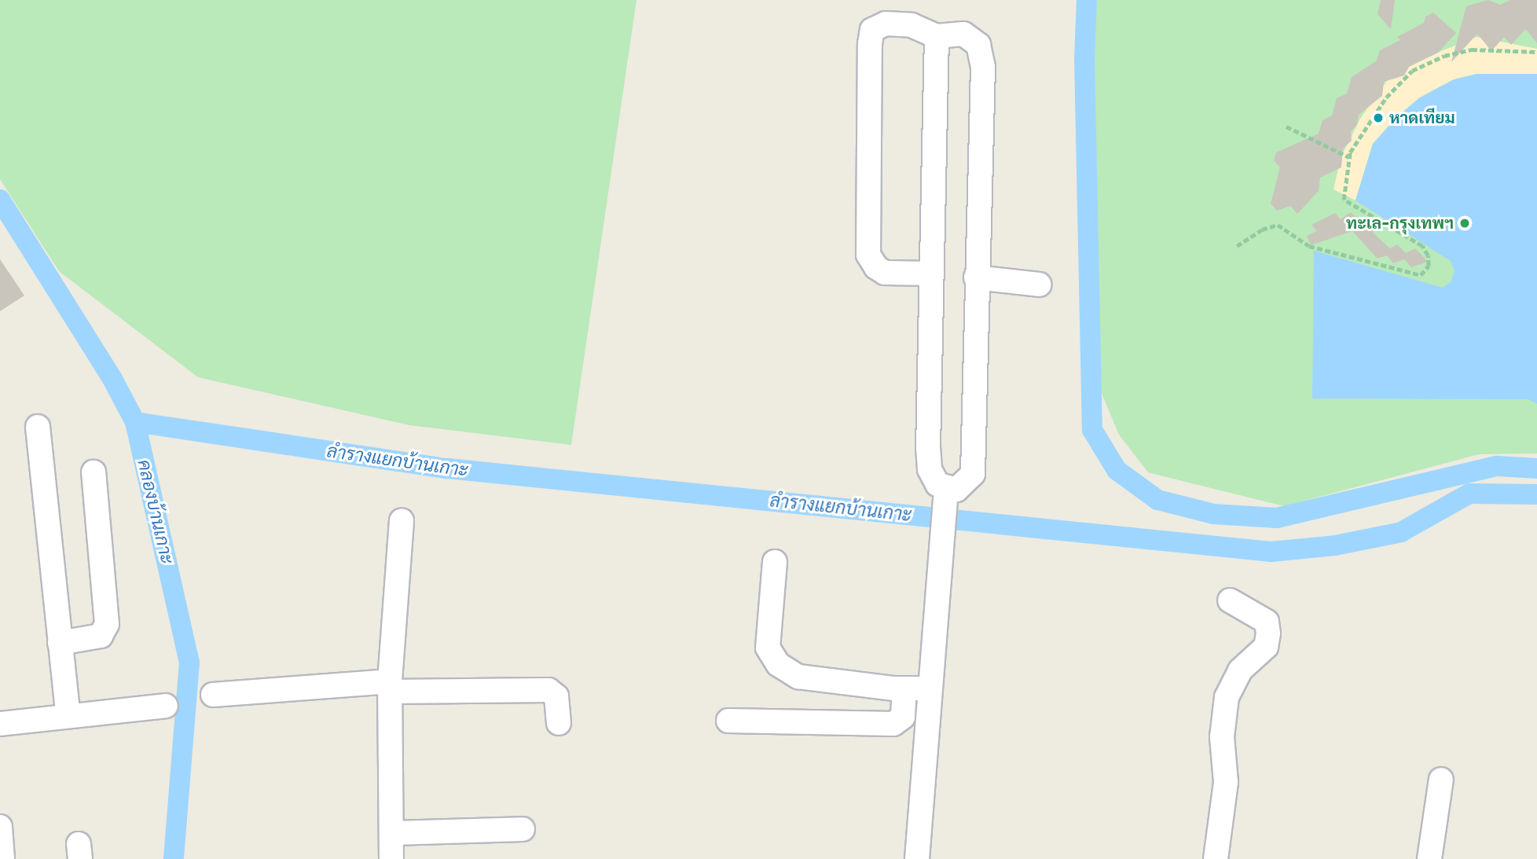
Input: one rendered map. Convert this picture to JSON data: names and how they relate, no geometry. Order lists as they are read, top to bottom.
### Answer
{
  "water": ["ลำรางแยกบ้านเกาะ", "คลองบ้านเกาะ"],
  "places": ["หาดเทียม", "ทะเล-กรุงเทพฯ"]
}
